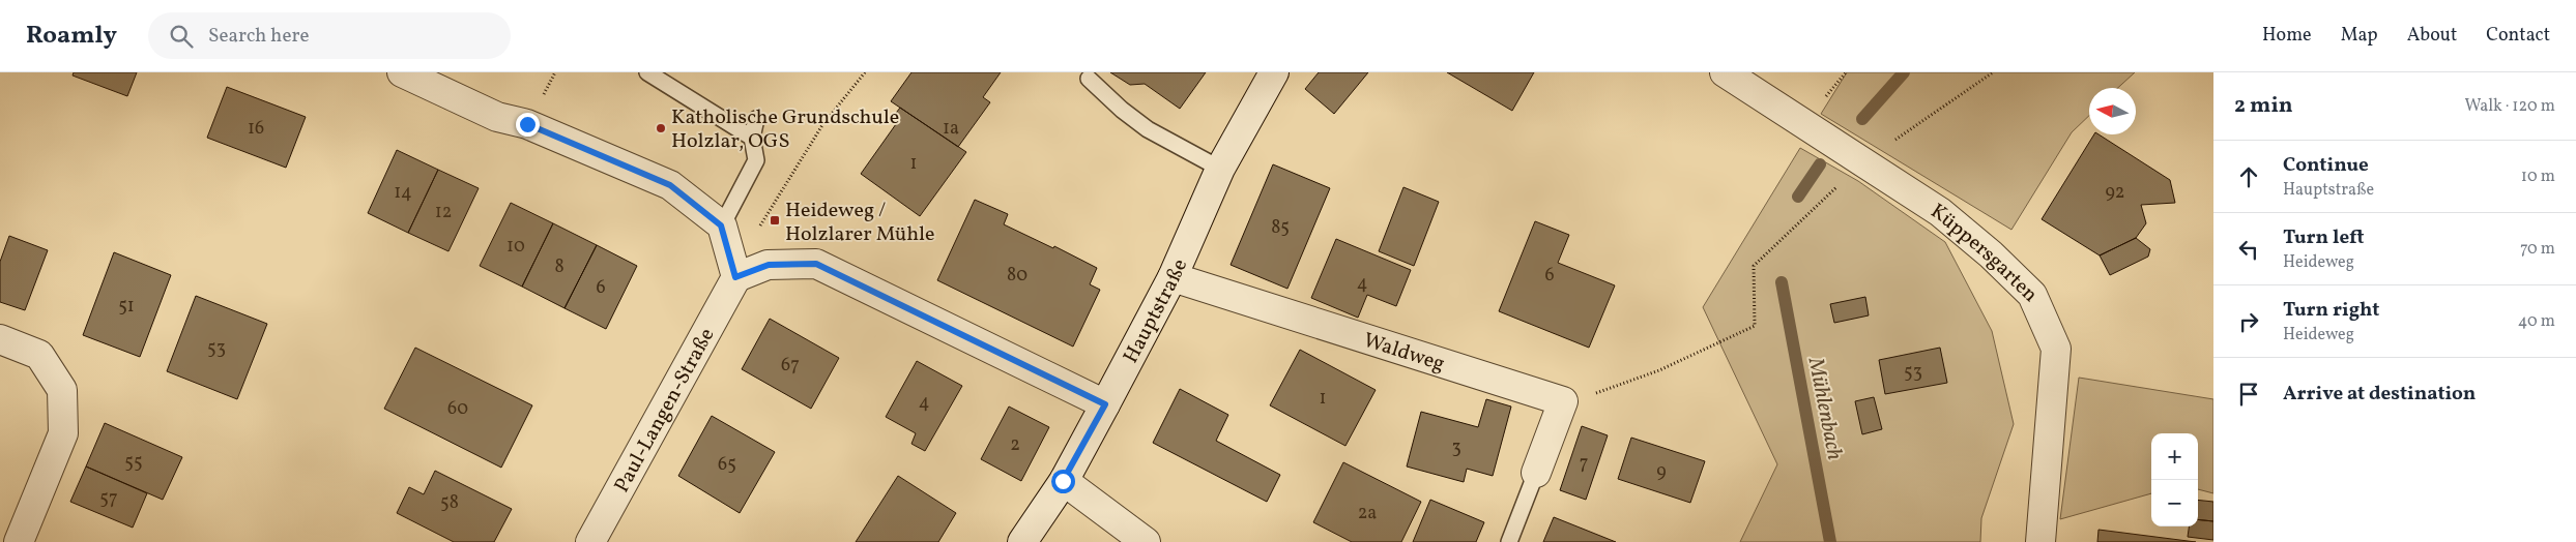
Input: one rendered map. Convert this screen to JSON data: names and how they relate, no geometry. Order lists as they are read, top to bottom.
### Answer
{
  "streets": {
    "street": [
      "Küppersgarten",
      "Hauptstraße",
      "Waldweg",
      "Paul-Langen-Straße"
    ]
  },
  "crossings": [
    ["Hauptstraße", "Waldweg"]
  ],
  "water": ["Mühlenbach"],
  "places": {
    "other": ["Katholische Grundschule Holzlar, OGS"],
    "transit": ["Heideweg / Holzlarer Mühle"]
  },
  "house_numbers": [
    "16",
    "1a",
    "1",
    "14",
    "92",
    "12",
    "85",
    "10",
    "8",
    "80",
    "6",
    "4",
    "6",
    "51",
    "53",
    "67",
    "53",
    "1",
    "4",
    "60",
    "2",
    "3",
    "55",
    "7",
    "65",
    "9",
    "57",
    "58",
    "2a"
  ],
  "north": "left",
  "page": {
    "header": "Roamly",
    "search": "Search here",
    "nav": [
      "Home",
      "Map",
      "About",
      "Contact"
    ],
    "heading": ["2 min", "Walk · 120 m"],
    "list": [
      ["Continue", "Hauptstraße", "10 m"],
      ["Turn left", "Heideweg", "70 m"],
      ["Turn right", "Heideweg", "40 m"],
      "Arrive at destination"
    ],
    "map_buttons": ["+", "−"]
  }
}
